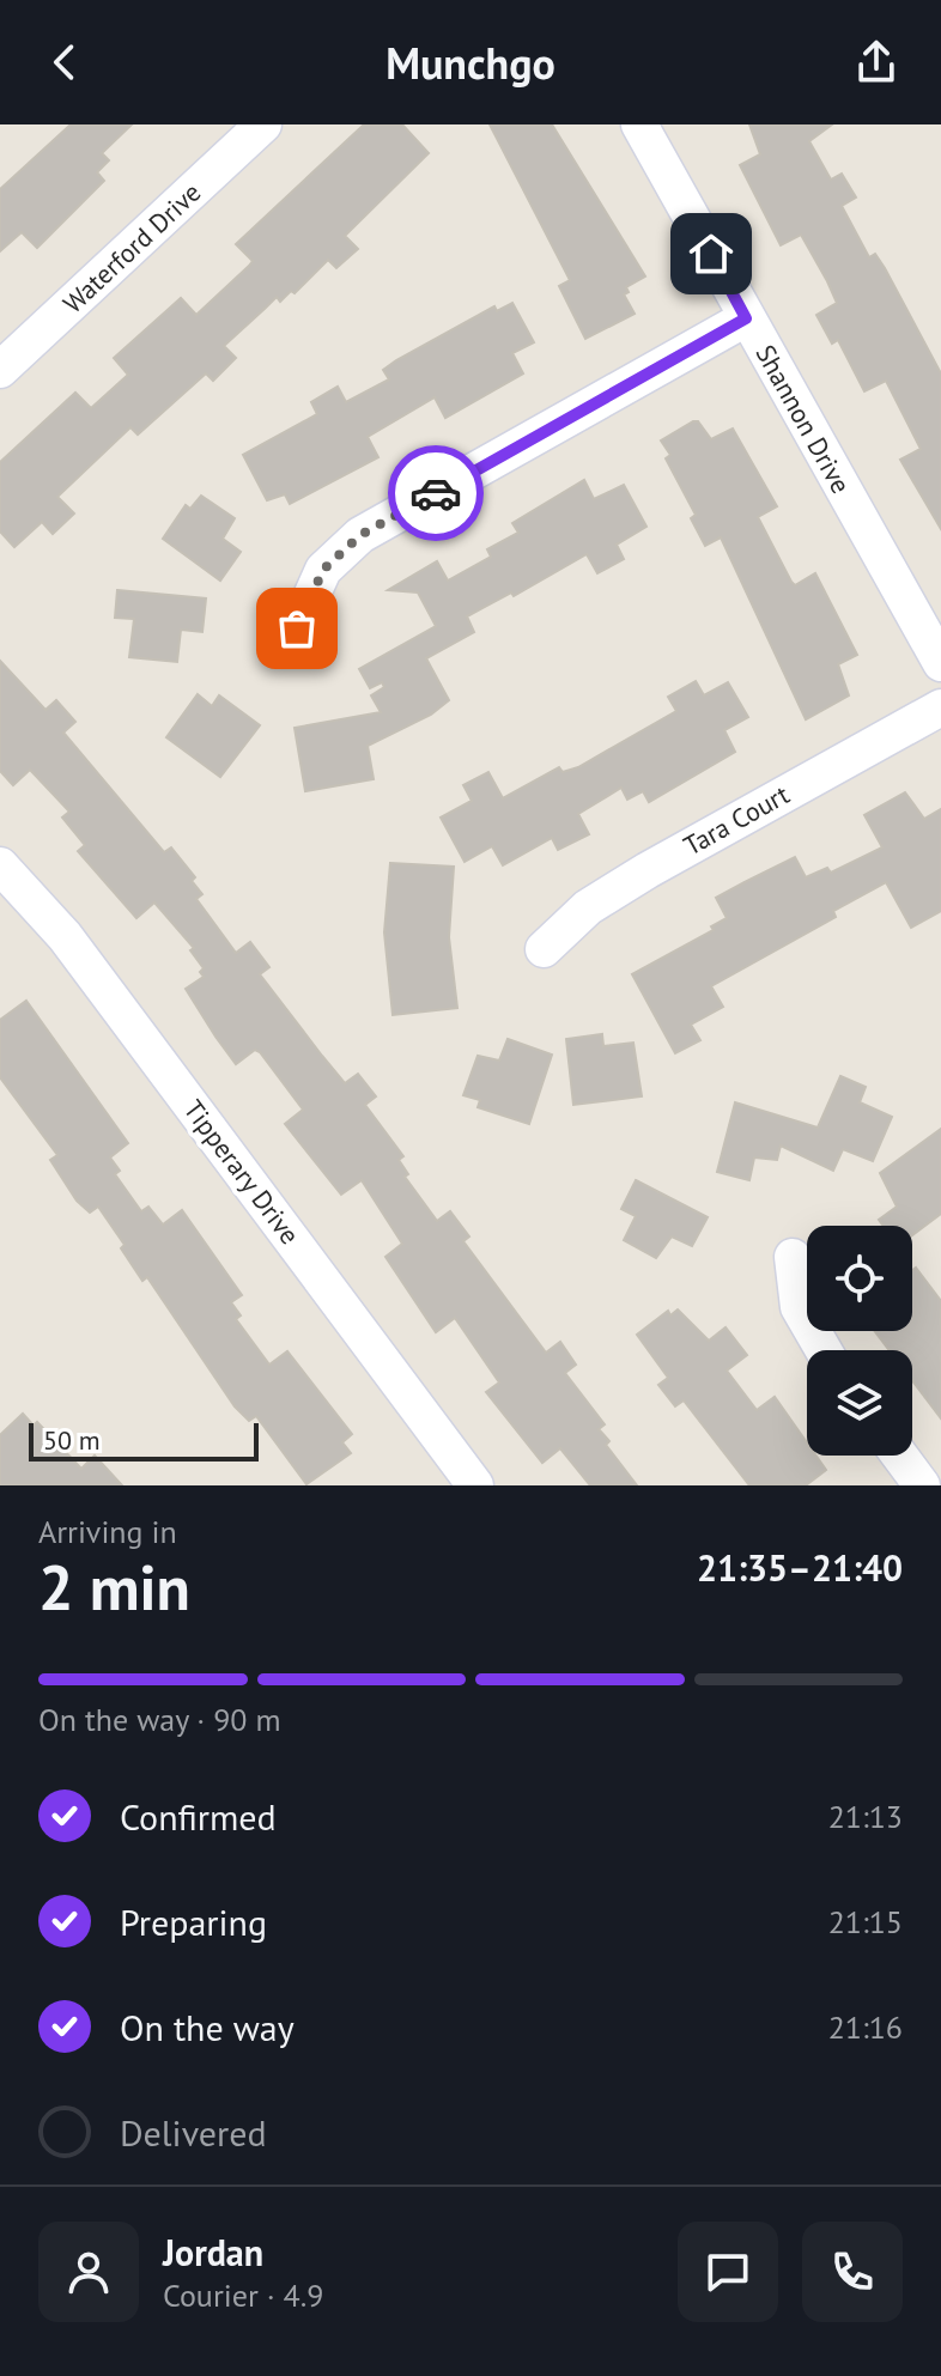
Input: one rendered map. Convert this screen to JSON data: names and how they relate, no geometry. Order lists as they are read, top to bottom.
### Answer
{
  "streets": {
    "street": [
      "Waterford Drive",
      "Shannon Drive",
      "Tara Court",
      "Tipperary Drive"
    ]
  },
  "scale_bar": "50 m",
  "page": {
    "header": "Munchgo",
    "scale": "50 m",
    "heading": ["2 min", "Arriving in", "21:35–21:40"],
    "panel": ["Jordan", "Courier · 4.9"],
    "bar": "On the way · 90 m",
    "list": [
      ["Confirmed", "21:13"],
      ["Preparing", "21:15"],
      ["On the way", "21:16"],
      "Delivered"
    ]
  }
}
